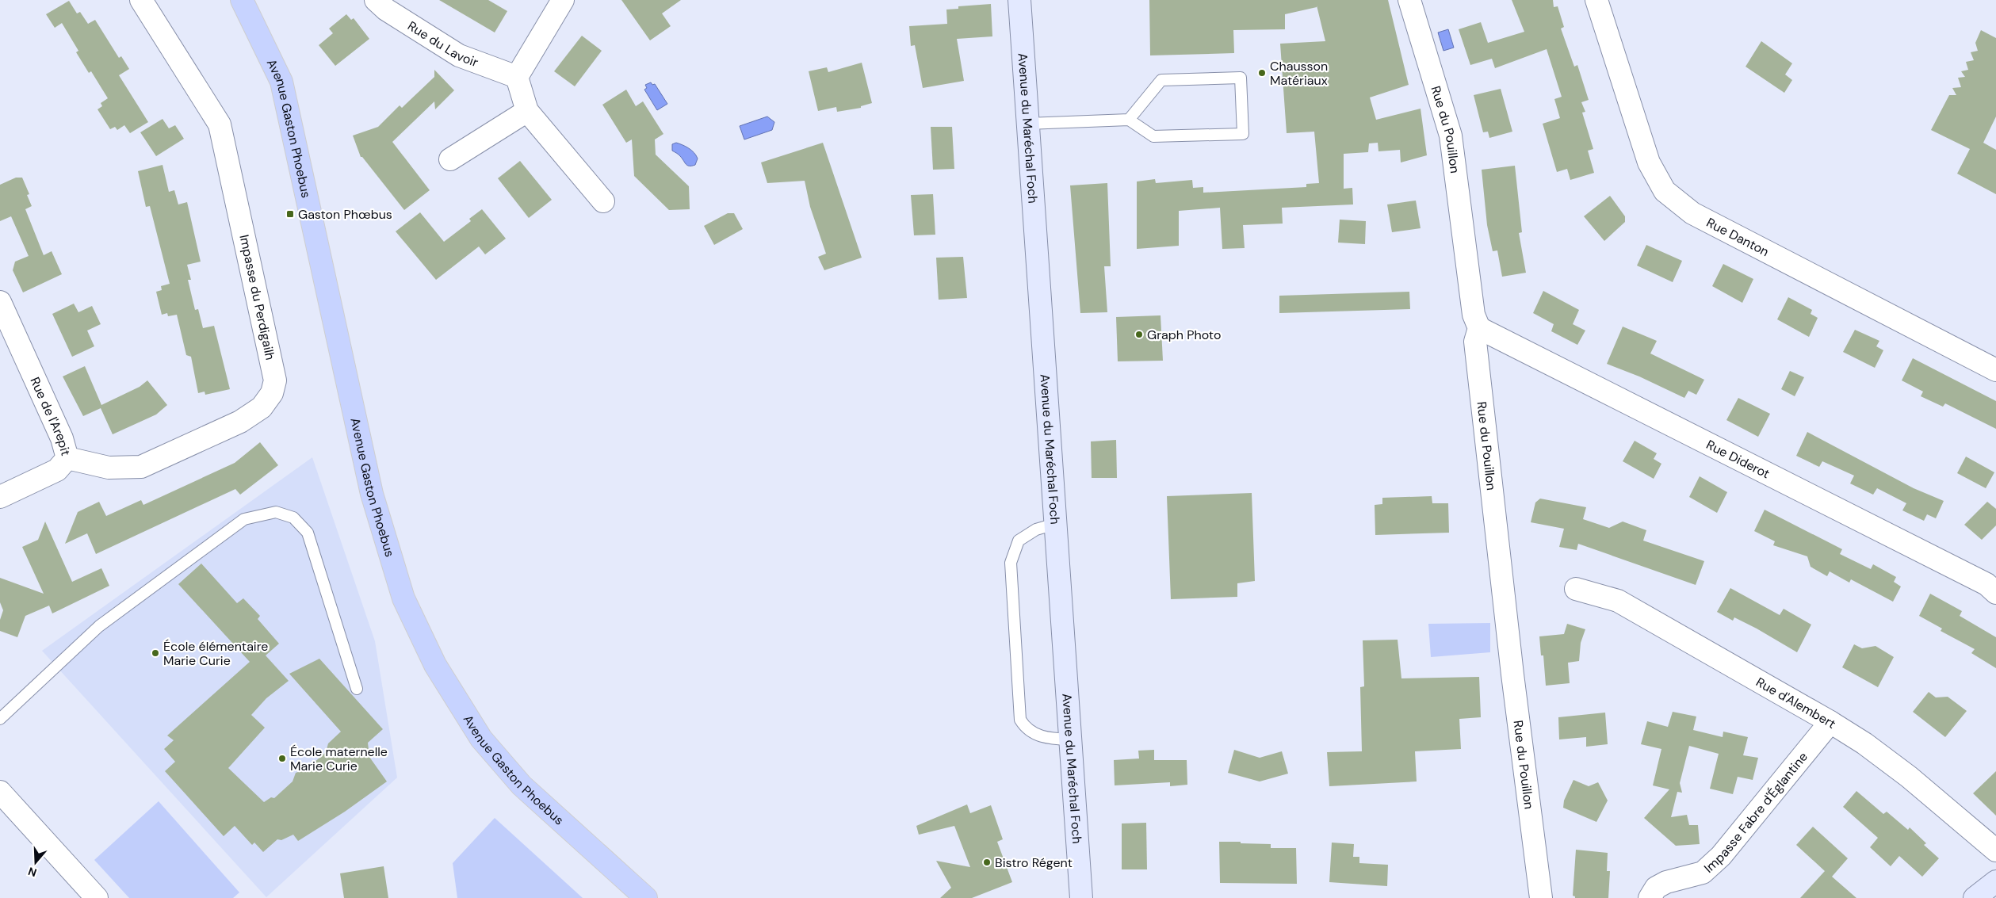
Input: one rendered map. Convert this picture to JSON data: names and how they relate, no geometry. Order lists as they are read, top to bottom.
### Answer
{
  "streets": {
    "main road": ["Avenue Gaston Phoebus", "Avenue du Maréchal Foch"],
    "street": [
      "Rue du Lavoir",
      "Rue du Pouillon",
      "Rue Danton",
      "Impasse du Perdigailh",
      "Rue de l'Arepit",
      "Rue Diderot",
      "Rue d'Alembert",
      "Impasse Fabre d'Églantine"
    ]
  },
  "crossings": [
    ["Rue du Pouillon", "Rue Diderot"],
    ["Impasse du Perdigailh", "Rue de l'Arepit"],
    ["Rue d'Alembert", "Impasse Fabre d'Églantine"]
  ],
  "places": {
    "other": [
      "Chausson Matériaux",
      "Graph Photo",
      "École élémentaire Marie Curie",
      "École maternelle Marie Curie",
      "Bistro Régent"
    ],
    "transit": ["Gaston Phœbus"]
  },
  "north": "bottom"
}
